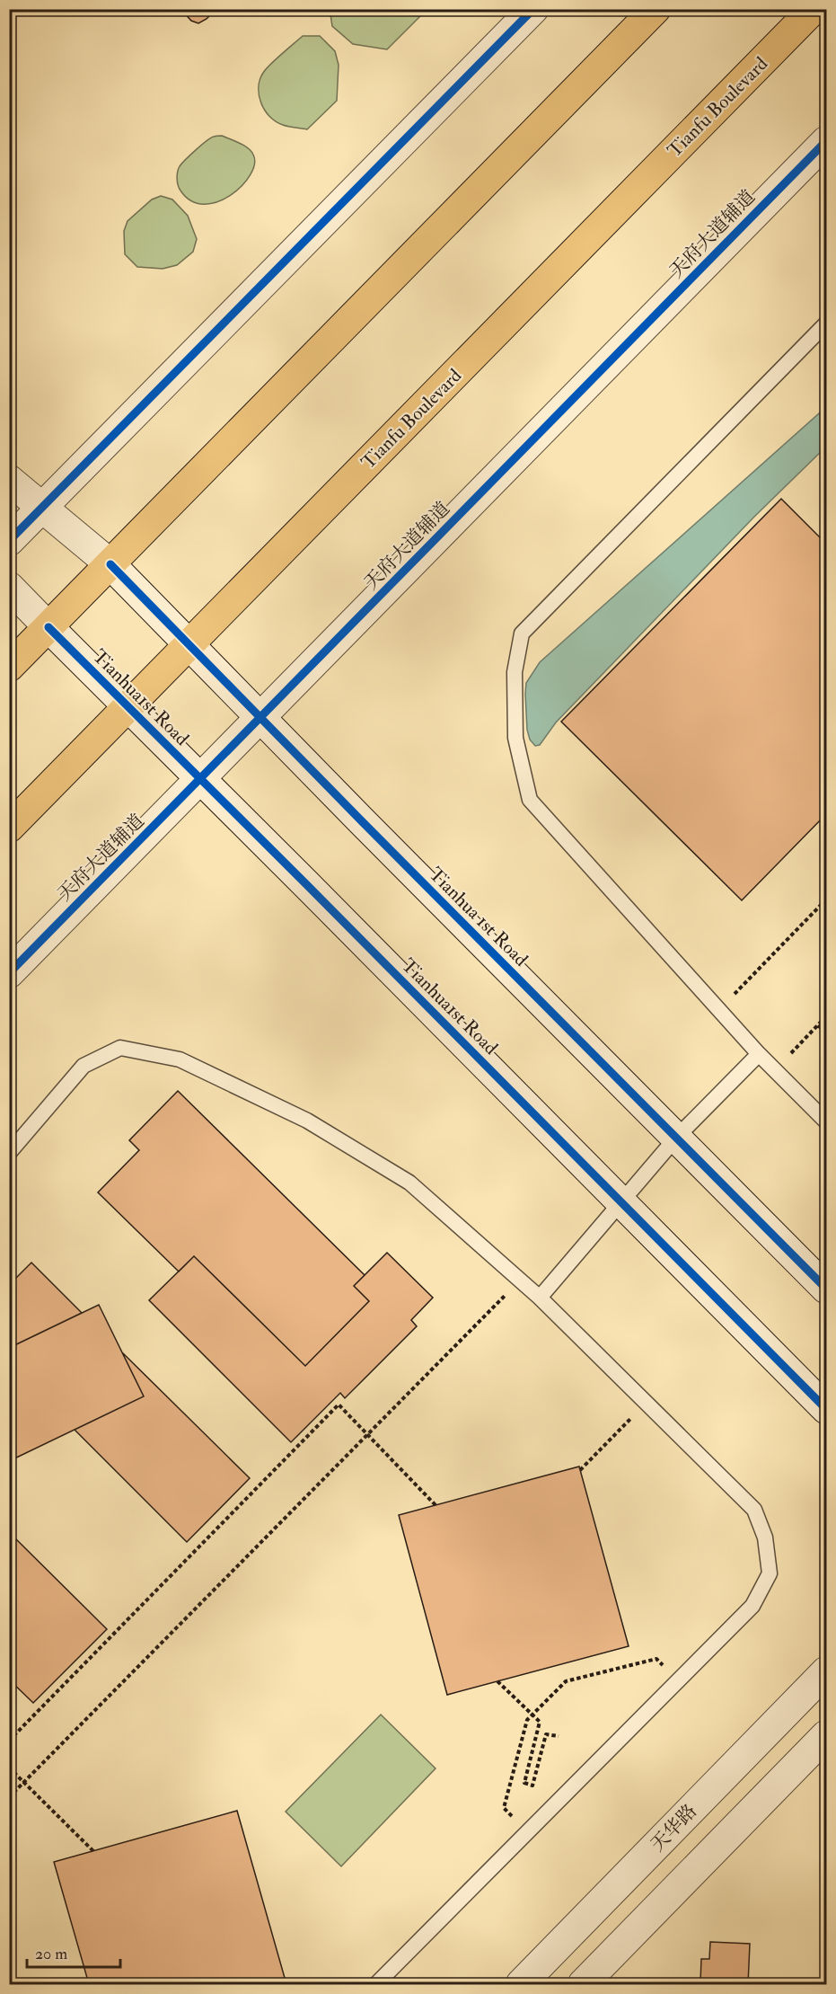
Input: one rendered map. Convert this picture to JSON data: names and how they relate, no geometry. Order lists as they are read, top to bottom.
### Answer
{
  "streets": {
    "main road": ["Tianfu Boulevard"],
    "street": [
      "天府大道辅道",
      "Tianhua1st Road",
      "Tianhua 1st Road",
      "天华路"
    ]
  },
  "crossings": [
    ["Tianfu Boulevard", "Tianhua1st Road"],
    ["Tianfu Boulevard", "Tianhua 1st Road"],
    ["天府大道辅道", "Tianhua1st Road"],
    ["天府大道辅道", "Tianhua 1st Road"]
  ],
  "scale_bar": "20 m"
}
